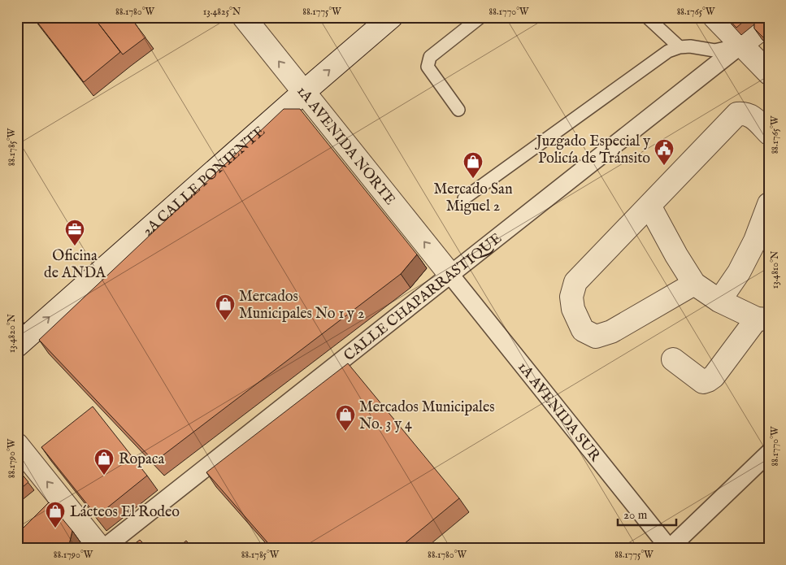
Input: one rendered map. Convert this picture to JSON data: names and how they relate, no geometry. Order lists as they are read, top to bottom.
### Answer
{
  "streets": {
    "street": [
      "1A AVENIDA NORTE",
      "2A CALLE PONIENTE",
      "CALLE CHAPARRASTIQUE",
      "1A AVENIDA SUR"
    ]
  },
  "crossings": [
    ["1A AVENIDA NORTE", "2A CALLE PONIENTE"],
    ["1A AVENIDA NORTE", "CALLE CHAPARRASTIQUE"],
    ["1A AVENIDA NORTE", "1A AVENIDA SUR"],
    ["CALLE CHAPARRASTIQUE", "1A AVENIDA SUR"]
  ],
  "one_way": ["1A AVENIDA NORTE", "2A CALLE PONIENTE"],
  "places": {
    "public building": ["Juzgado Especial y Policía de Tránsito"],
    "shop": [
      "Mercado San Miguel 2",
      "Mercados Municipales No 1 y 2",
      "Mercados Municipales No. 3 y 4",
      "Ropaca",
      "Lácteos El Rodeo"
    ],
    "office": ["Oficina de ANDA"]
  },
  "scale_bar": "20 m",
  "coordinates": [
    "88.1780°W",
    "13.4825°N",
    "88.1775°W",
    "88.1770°W",
    "88.1765°W",
    "88.1785°W",
    "13.4810°N",
    "13.4820°N",
    "88.1790°W"
  ]
}
